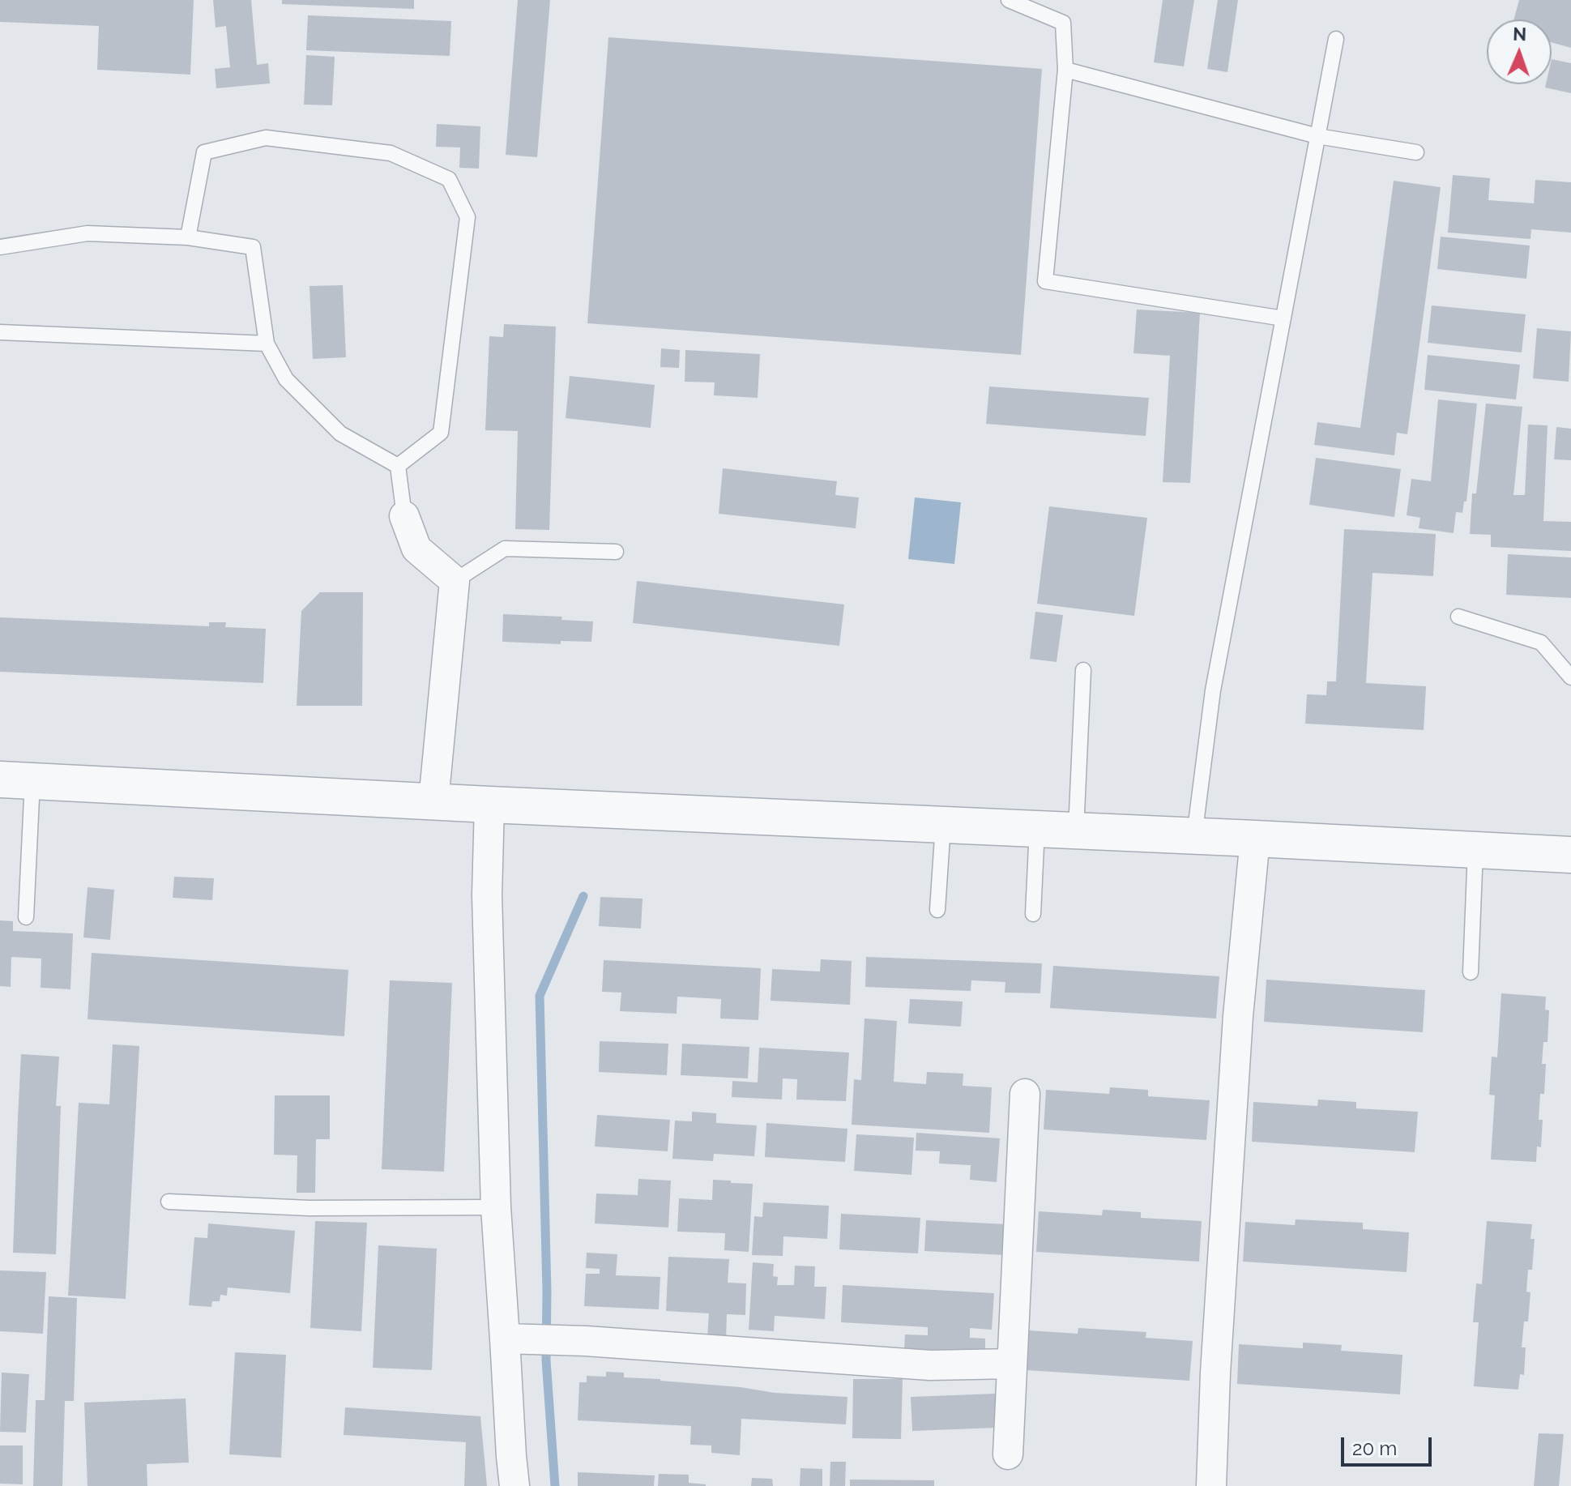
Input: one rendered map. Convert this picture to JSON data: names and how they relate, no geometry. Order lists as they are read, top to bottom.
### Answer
{
  "scale_bar": "20 m",
  "north": "top"
}
